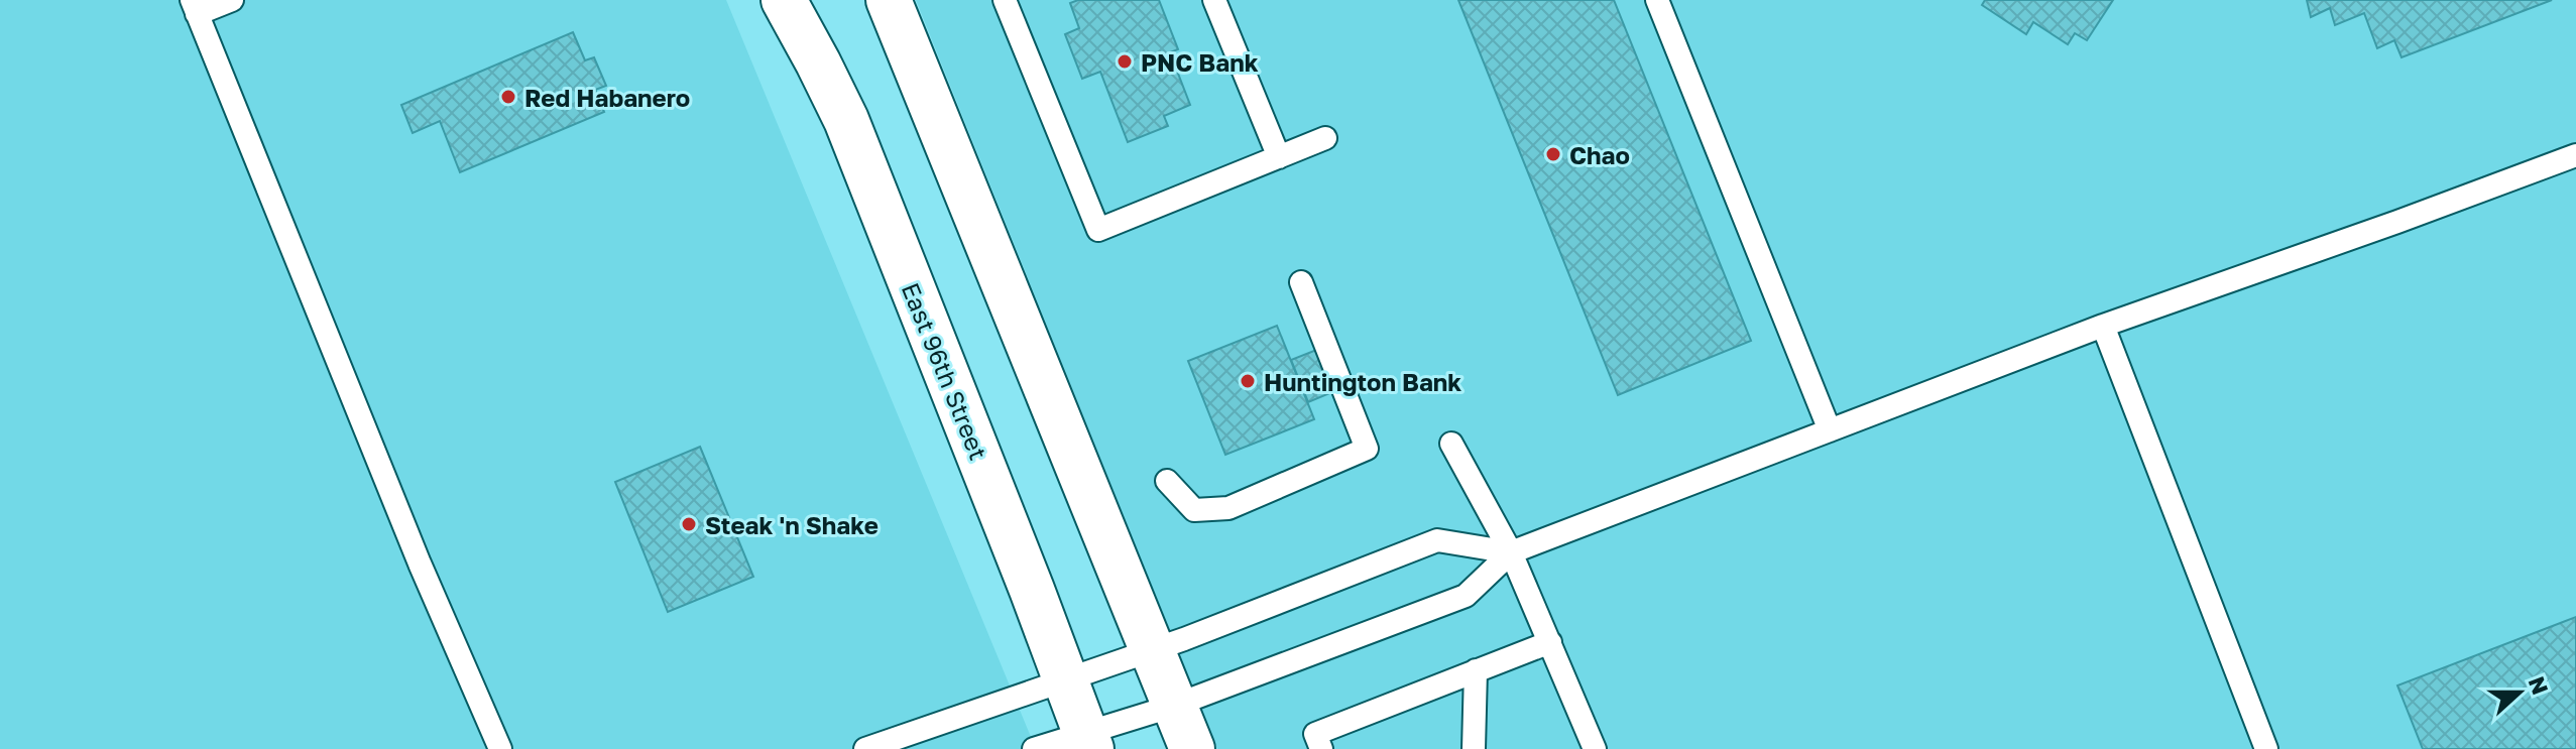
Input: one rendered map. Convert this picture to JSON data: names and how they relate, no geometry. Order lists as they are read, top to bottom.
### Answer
{
  "streets": {
    "main road": ["East 96th Street"]
  },
  "places": [
    "PNC Bank",
    "Red Habanero",
    "Chao",
    "Huntington Bank",
    "Steak 'n Shake"
  ],
  "north": "right"
}
